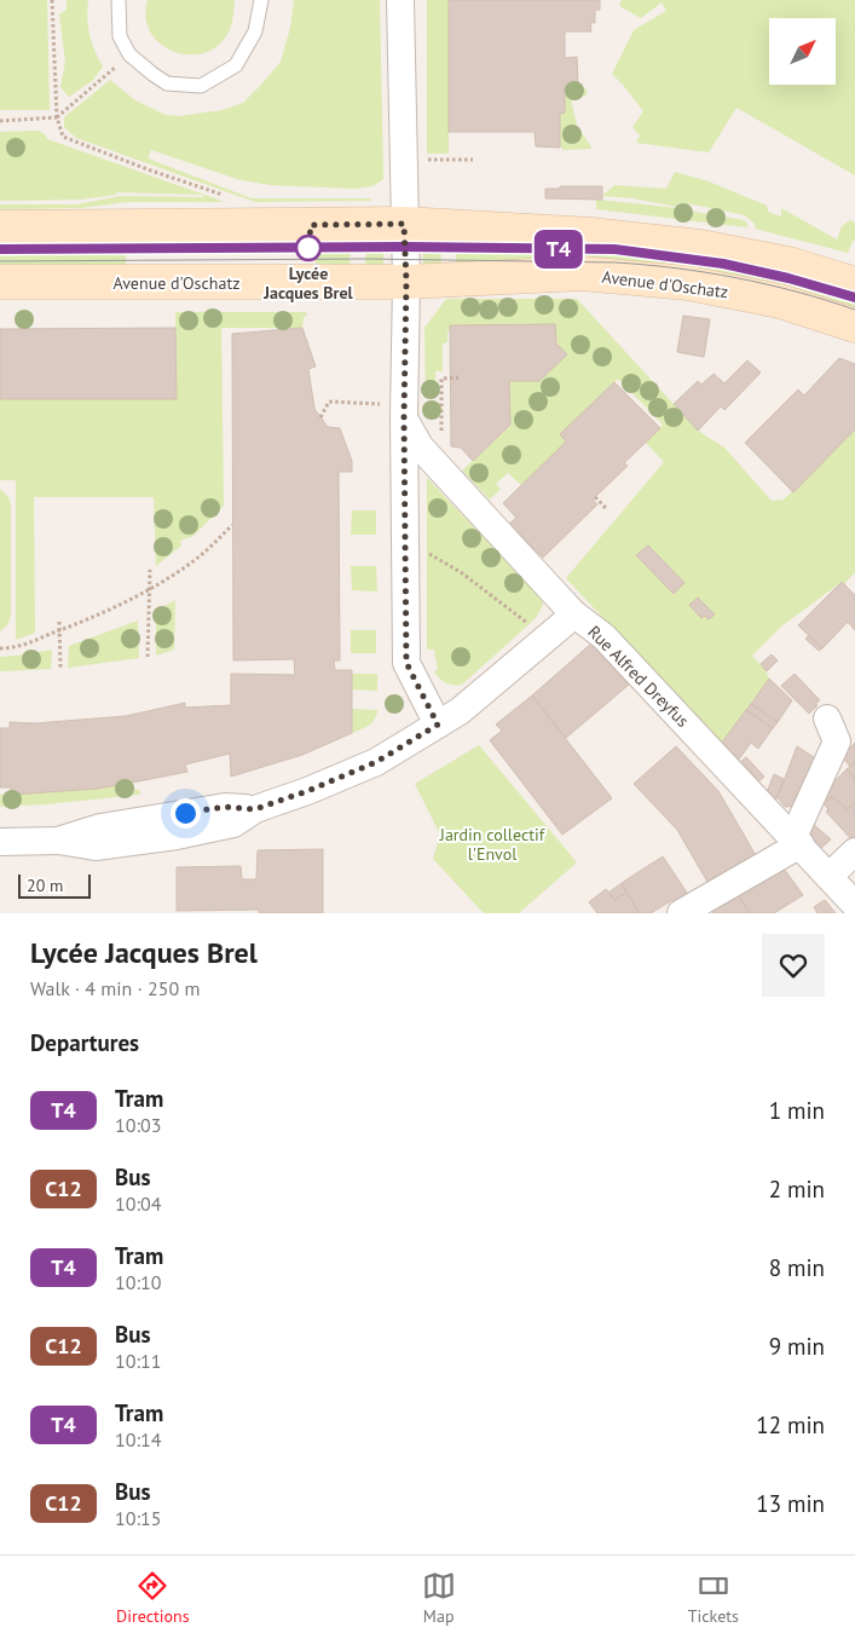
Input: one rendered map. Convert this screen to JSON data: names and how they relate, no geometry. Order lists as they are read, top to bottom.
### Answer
{
  "streets": {
    "street": ["Avenue d'Oschatz", "Rue Alfred Dreyfus"]
  },
  "parks": ["Jardin collectif l'Envol"],
  "places": ["Lycée Jacques Brel"],
  "lines": ["tram line T4"],
  "scale_bar": "20 m",
  "north": "top right",
  "page": {
    "on_map": "T4",
    "scale": "20 m",
    "heading": [
      ["Lycée Jacques Brel", "Walk · 4 min · 250 m"],
      "Departures"
    ],
    "list": [
      {
        "mark": "T4",
        "name": "Tram",
        "note": "10:03",
        "value": "1 min"
      },
      {
        "mark": "C12",
        "name": "Bus",
        "note": "10:04",
        "value": "2 min"
      },
      {
        "mark": "T4",
        "name": "Tram",
        "note": "10:10",
        "value": "8 min"
      },
      {
        "mark": "C12",
        "name": "Bus",
        "note": "10:11",
        "value": "9 min"
      },
      {
        "mark": "T4",
        "name": "Tram",
        "note": "10:14",
        "value": "12 min"
      },
      {
        "mark": "C12",
        "name": "Bus",
        "note": "10:15",
        "value": "13 min"
      }
    ],
    "tabs": ["Directions", "Map", "Tickets"]
  }
}
